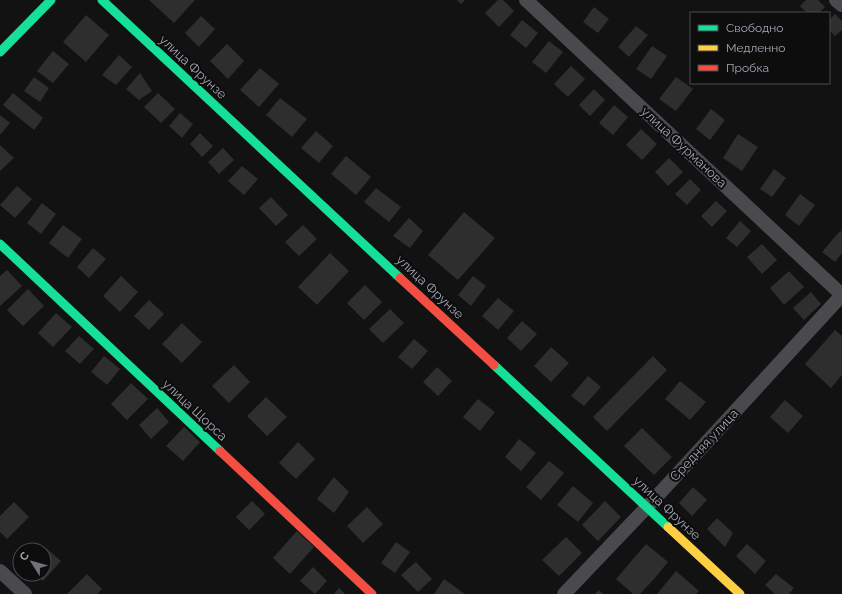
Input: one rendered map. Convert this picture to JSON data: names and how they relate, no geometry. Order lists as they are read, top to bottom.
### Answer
{
  "streets": {
    "street": [
      "улица Фрунзе",
      "улица Фурманова",
      "улица Щорса",
      "Средняя улица"
    ]
  },
  "crossings": [
    ["улица Фрунзе", "Средняя улица"],
    ["улица Фурманова", "Средняя улица"]
  ],
  "legend": ["Свободно", "Медленно", "Пробка"],
  "north": "top left"
}
